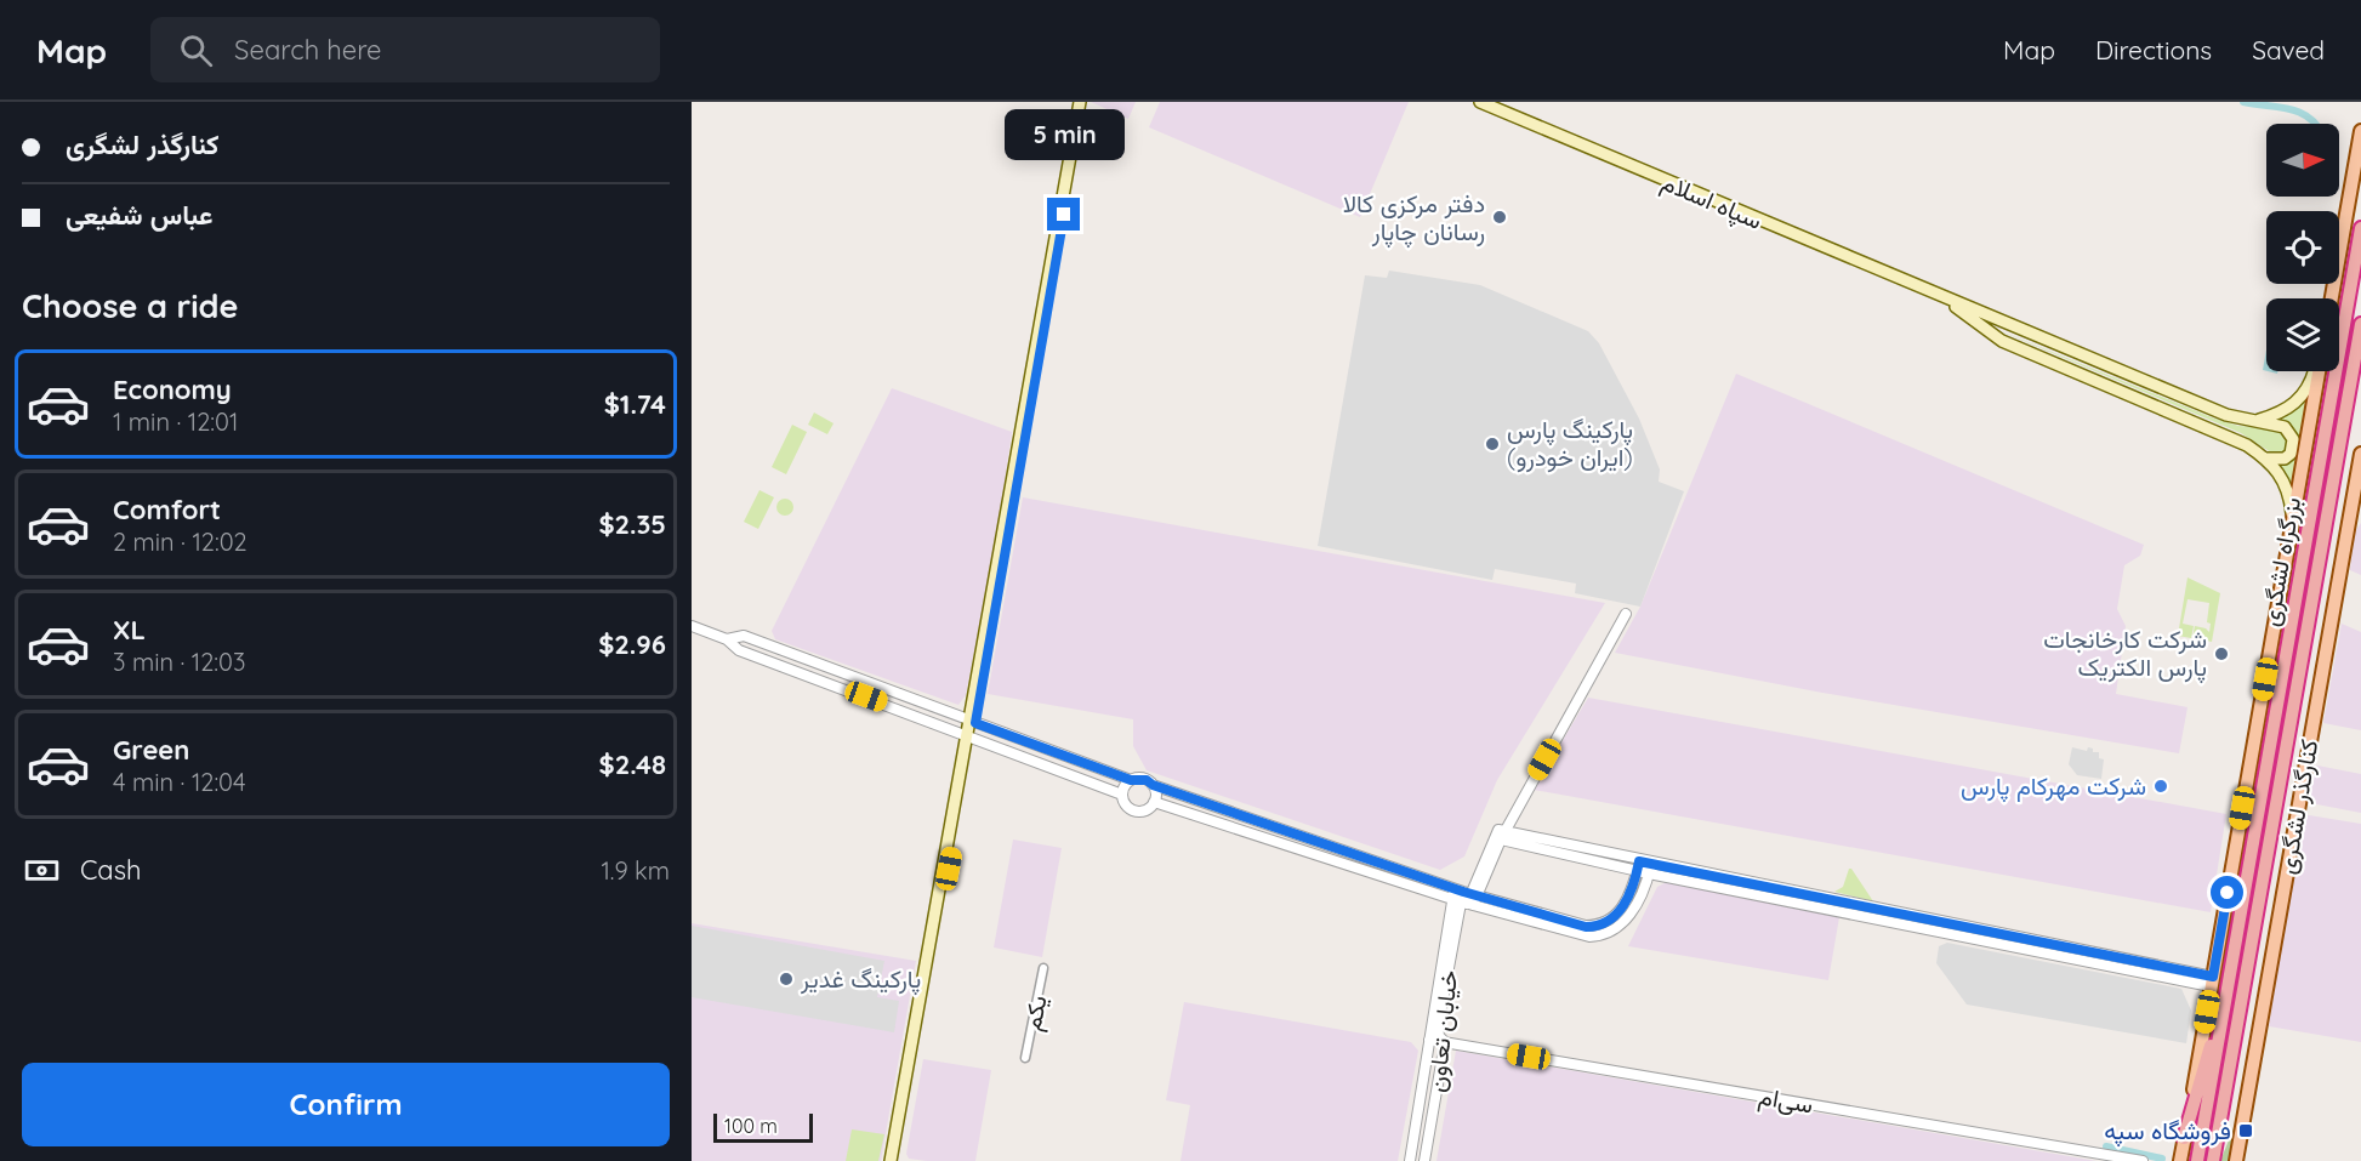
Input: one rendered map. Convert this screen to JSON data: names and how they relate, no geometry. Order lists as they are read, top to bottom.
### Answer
{
  "streets": {
    "highway": ["بزرگراه لشگری"],
    "main road": ["سپاه اسلام", "کنارگذر لشگری"],
    "street": ["یکم", "خیابان تعاون", "سی‌ام"]
  },
  "crossings": [
    ["خیابان تعاون", "سی‌ام"]
  ],
  "places": {
    "other": [
      "دفتر مرکزی کالا رسانان چاپار",
      "پارکینگ پارس (ایران خودرو)",
      "شرکت کارخانجات پارس الکتریک",
      "شرکت مهرکام پارس",
      "پارکینگ غدیر"
    ],
    "transit": ["فروشگاه سپه"]
  },
  "scale_bar": "100 m",
  "north": "right",
  "page": {
    "header": "Map",
    "search": "Search here",
    "nav": ["Map", "Directions", "Saved"],
    "banner": ["کنارگذر لشگری", "عباس شفیعی"],
    "bubble": "5 min",
    "heading": "Choose a ride",
    "list": [
      {
        "name": "Economy",
        "note": "1 min · 12:01",
        "value": "$1.74"
      },
      {
        "name": "Comfort",
        "note": "2 min · 12:02",
        "value": "$2.35"
      },
      {
        "name": "XL",
        "note": "3 min · 12:03",
        "value": "$2.96"
      },
      {
        "name": "Green",
        "note": "4 min · 12:04",
        "value": "$2.48"
      }
    ],
    "pay": ["Cash", "1.9 km"],
    "buttons": "Confirm",
    "scale": "100 m"
  }
}
